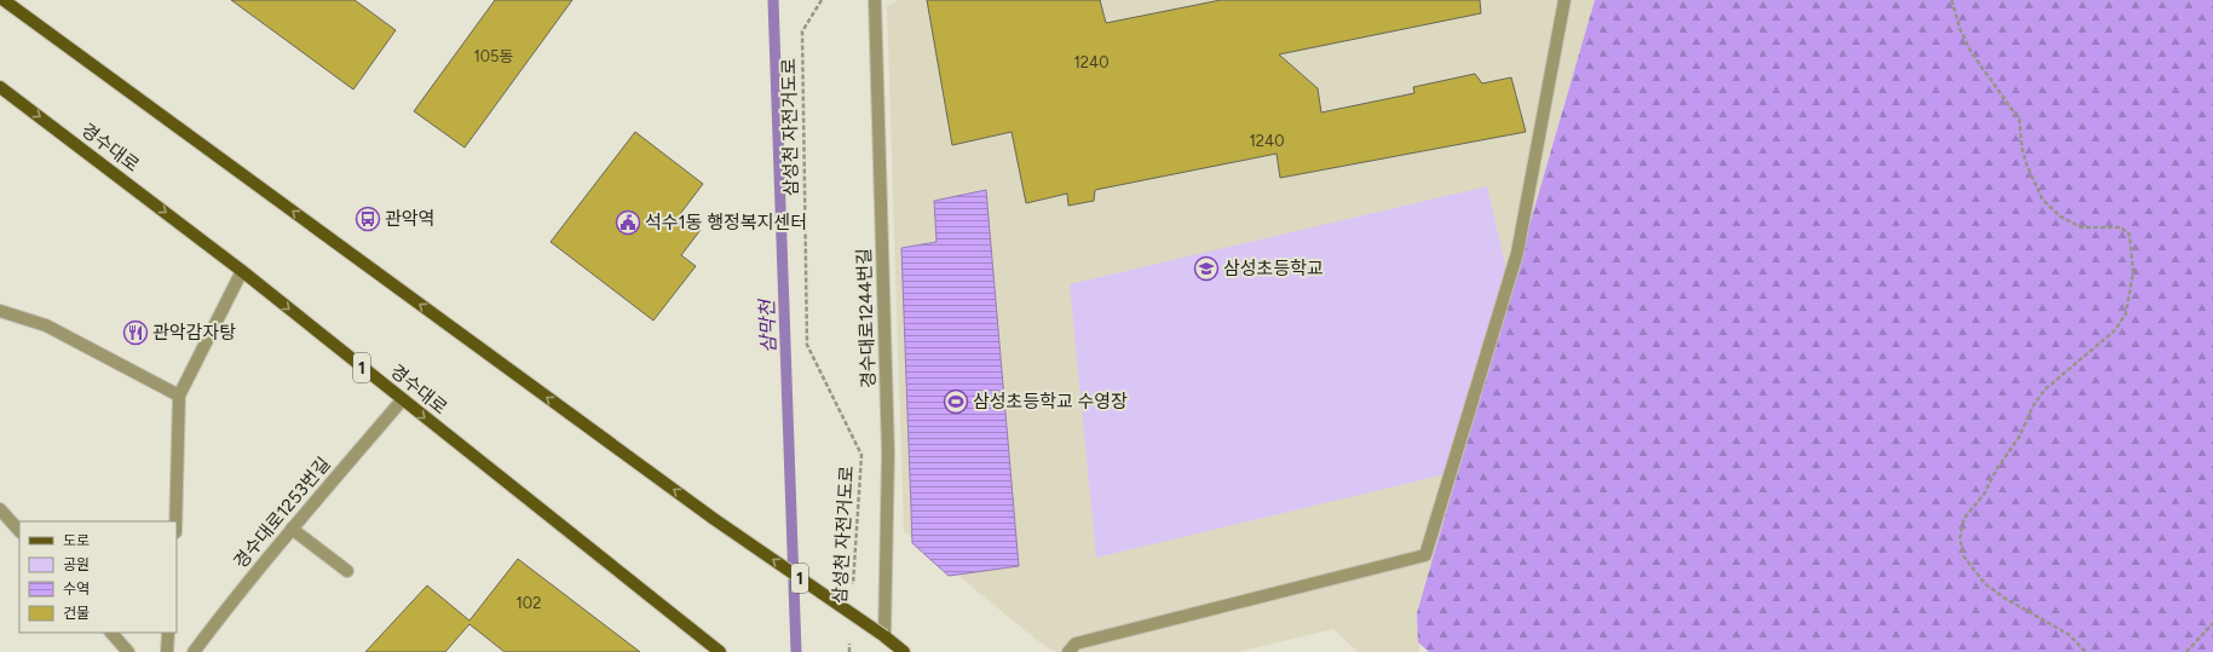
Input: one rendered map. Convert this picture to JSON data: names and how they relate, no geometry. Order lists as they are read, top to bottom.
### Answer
{
  "streets": {
    "main road": ["경수대로", "1"],
    "street": ["경수대로1244번길", "경수대로1253번길"],
    "path": ["삼성천 자전거도로"]
  },
  "crossings": [
    ["경수대로", "경수대로1253번길"],
    ["경수대로1244번길", "1"]
  ],
  "water": ["삼막천"],
  "places": {
    "bus stop": ["관악역"],
    "public building": ["석수1동 행정복지센터"],
    "school or university": ["삼성초등학교"],
    "restaurant": ["관악감자탕"],
    "sports": ["삼성초등학교 수영장"]
  },
  "house_numbers": [
    "105동",
    "1240",
    "1240",
    "102"
  ],
  "legend": [
    "도로",
    "공원",
    "수역",
    "건물"
  ]
}
